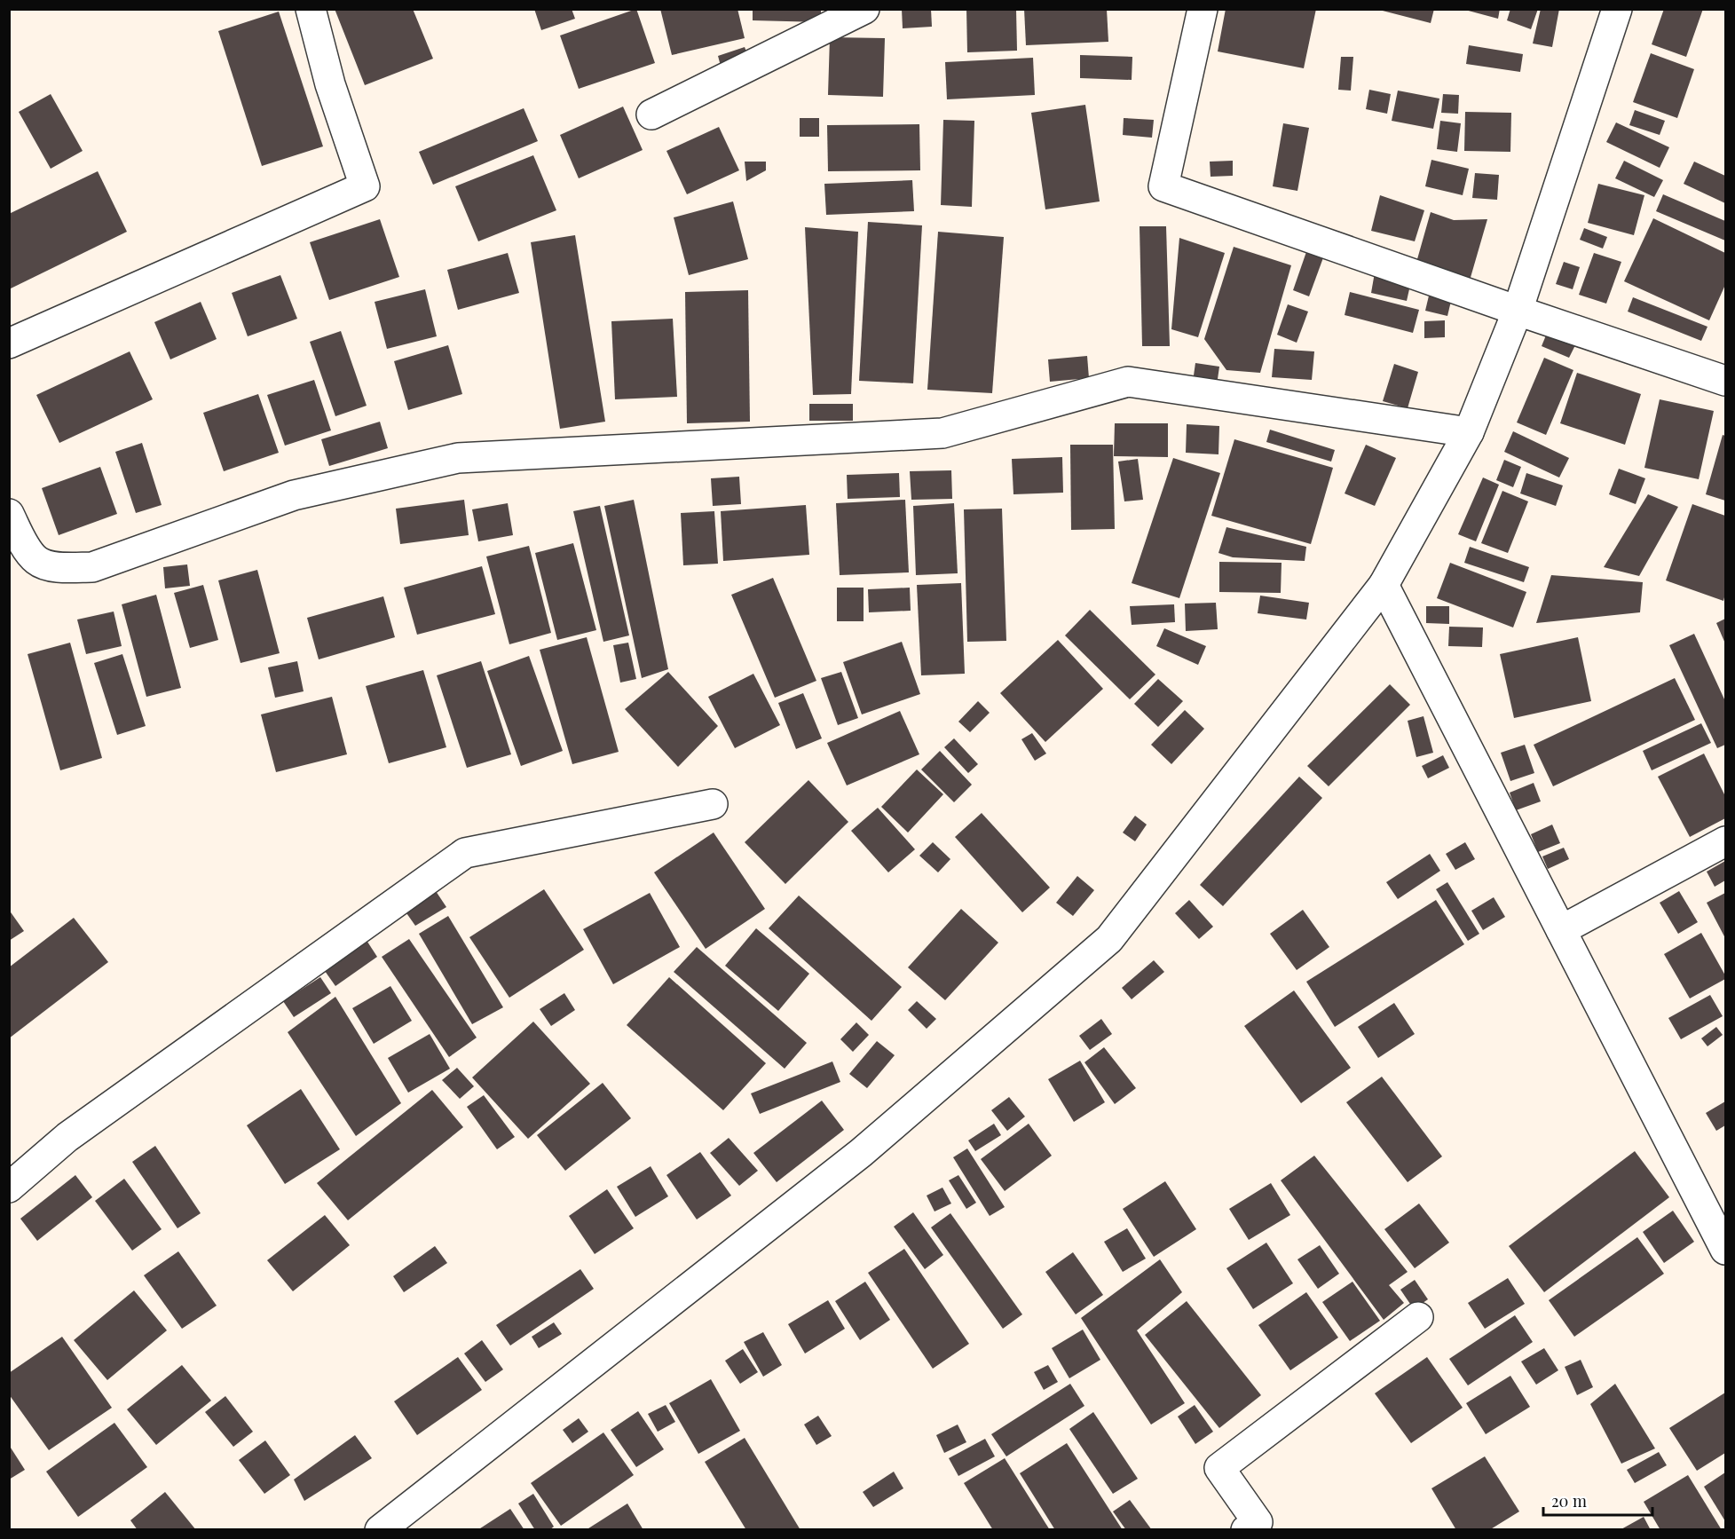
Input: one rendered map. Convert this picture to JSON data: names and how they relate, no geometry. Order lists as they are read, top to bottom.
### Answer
{
  "scale_bar": "20 m"
}
